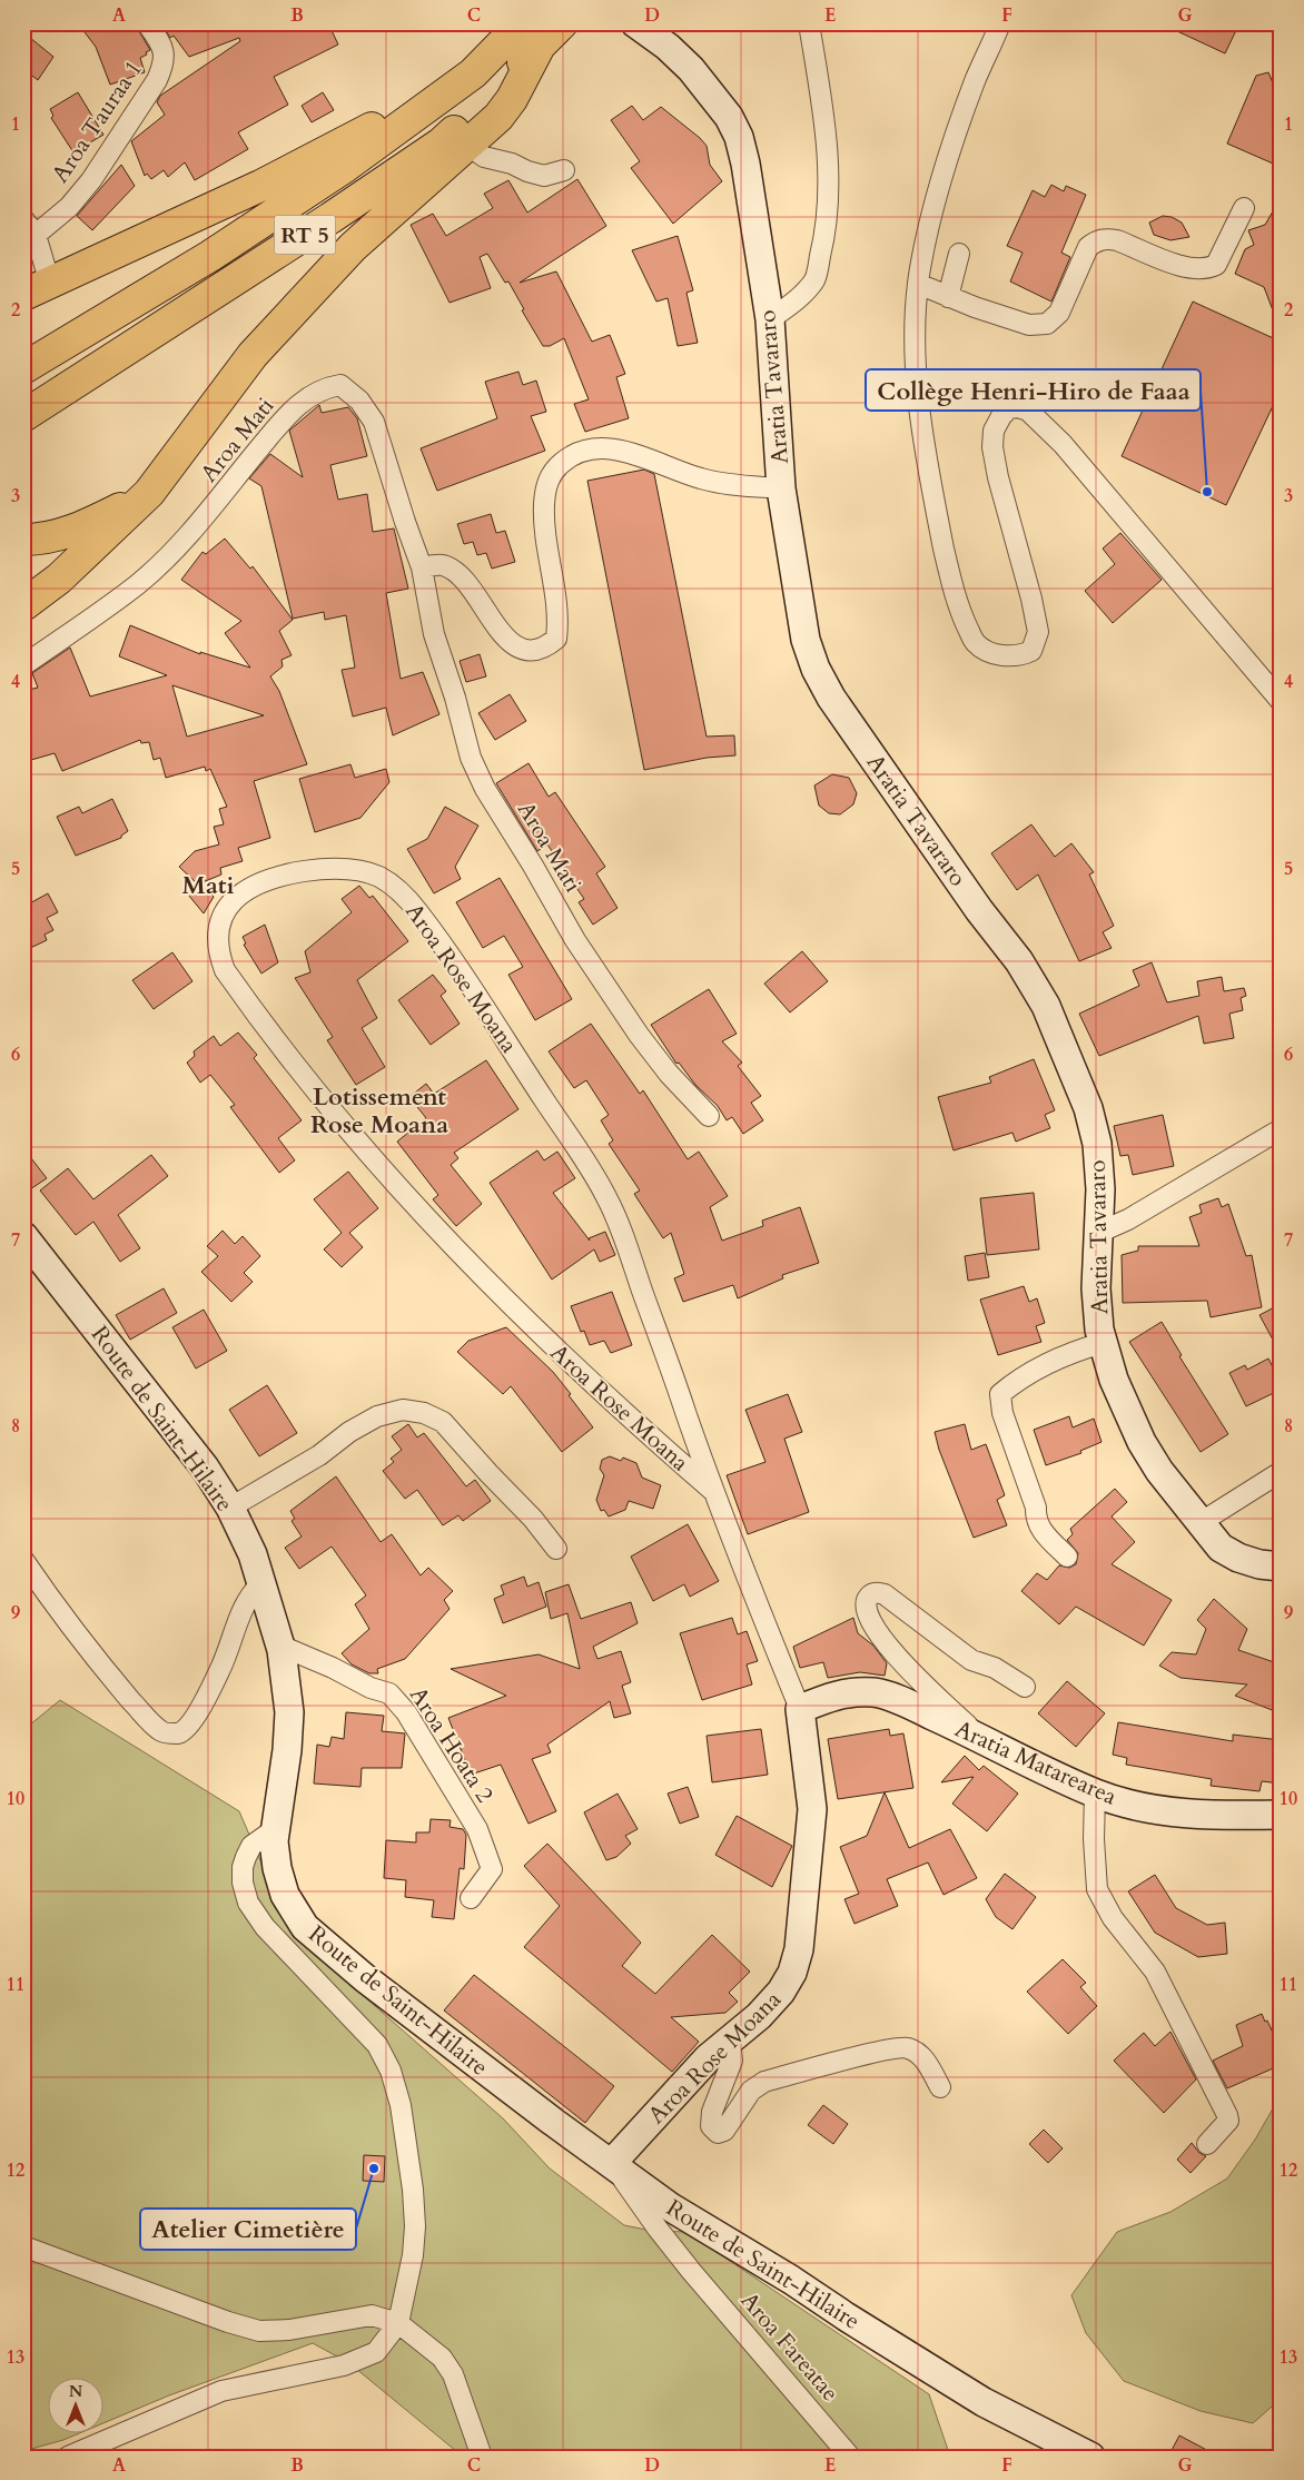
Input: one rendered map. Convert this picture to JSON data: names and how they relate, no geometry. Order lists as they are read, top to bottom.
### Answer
{
  "streets": {
    "highway": ["RT 5"],
    "main road": [
      "Aratia Tavararo",
      "Aroa Rose Moana",
      "Route de Saint-Hilaire",
      "Aratia Matarearea"
    ],
    "street": [
      "Aroa Tauraa 1",
      "Aroa Mati",
      "Aroa Hoata 2",
      "Aroa Fareatae"
    ]
  },
  "crossings": [
    ["Aroa Rose Moana", "Route de Saint-Hilaire"],
    ["Aroa Rose Moana", "Aratia Matarearea"],
    ["Aroa Rose Moana", "Aroa Fareatae"],
    ["Route de Saint-Hilaire", "Aroa Hoata 2"],
    ["Route de Saint-Hilaire", "Aroa Fareatae"]
  ],
  "districts": ["Mati", "Lotissement Rose Moana"],
  "places": ["Collège Henri-Hiro de Faaa", "Atelier Cimetière"],
  "north": "top",
  "grid": {
    "columns": [
      "A",
      "B",
      "C",
      "D",
      "E",
      "F",
      "G"
    ],
    "rows": [
      "1",
      "2",
      "3",
      "4",
      "5",
      "6",
      "7",
      "8",
      "9",
      "10",
      "11",
      "12",
      "13"
    ]
  }
}
